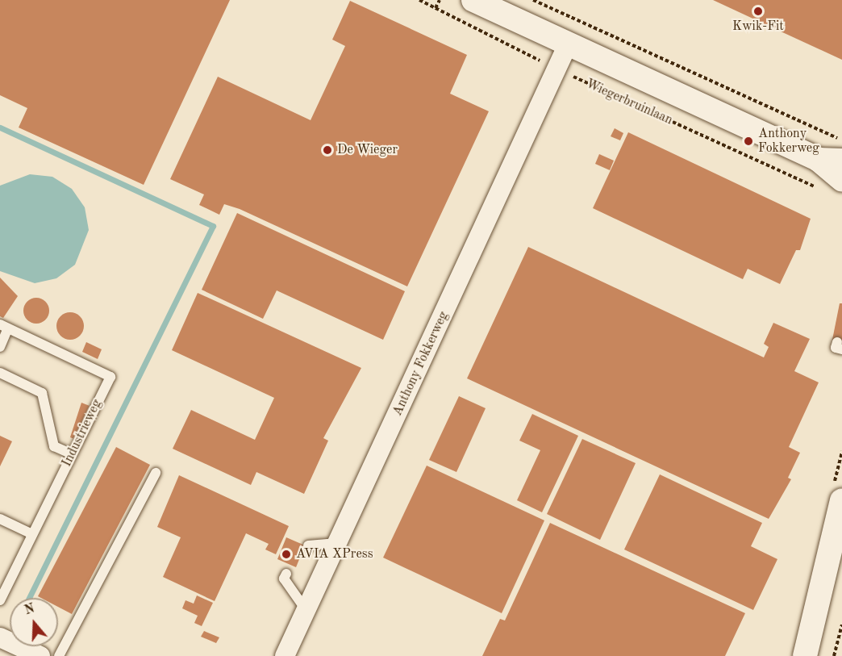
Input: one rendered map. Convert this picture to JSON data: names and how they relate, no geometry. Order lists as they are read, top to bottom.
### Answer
{
  "streets": {
    "street": ["Wiegerbruinlaan", "Anthony Fokkerweg"],
    "lane": ["Industrieweg"]
  },
  "crossings": [
    ["Wiegerbruinlaan", "Anthony Fokkerweg"]
  ],
  "places": [
    "Kwik-Fit",
    "Anthony Fokkerweg",
    "De Wieger",
    "AVIA XPress"
  ],
  "north": "top"
}
